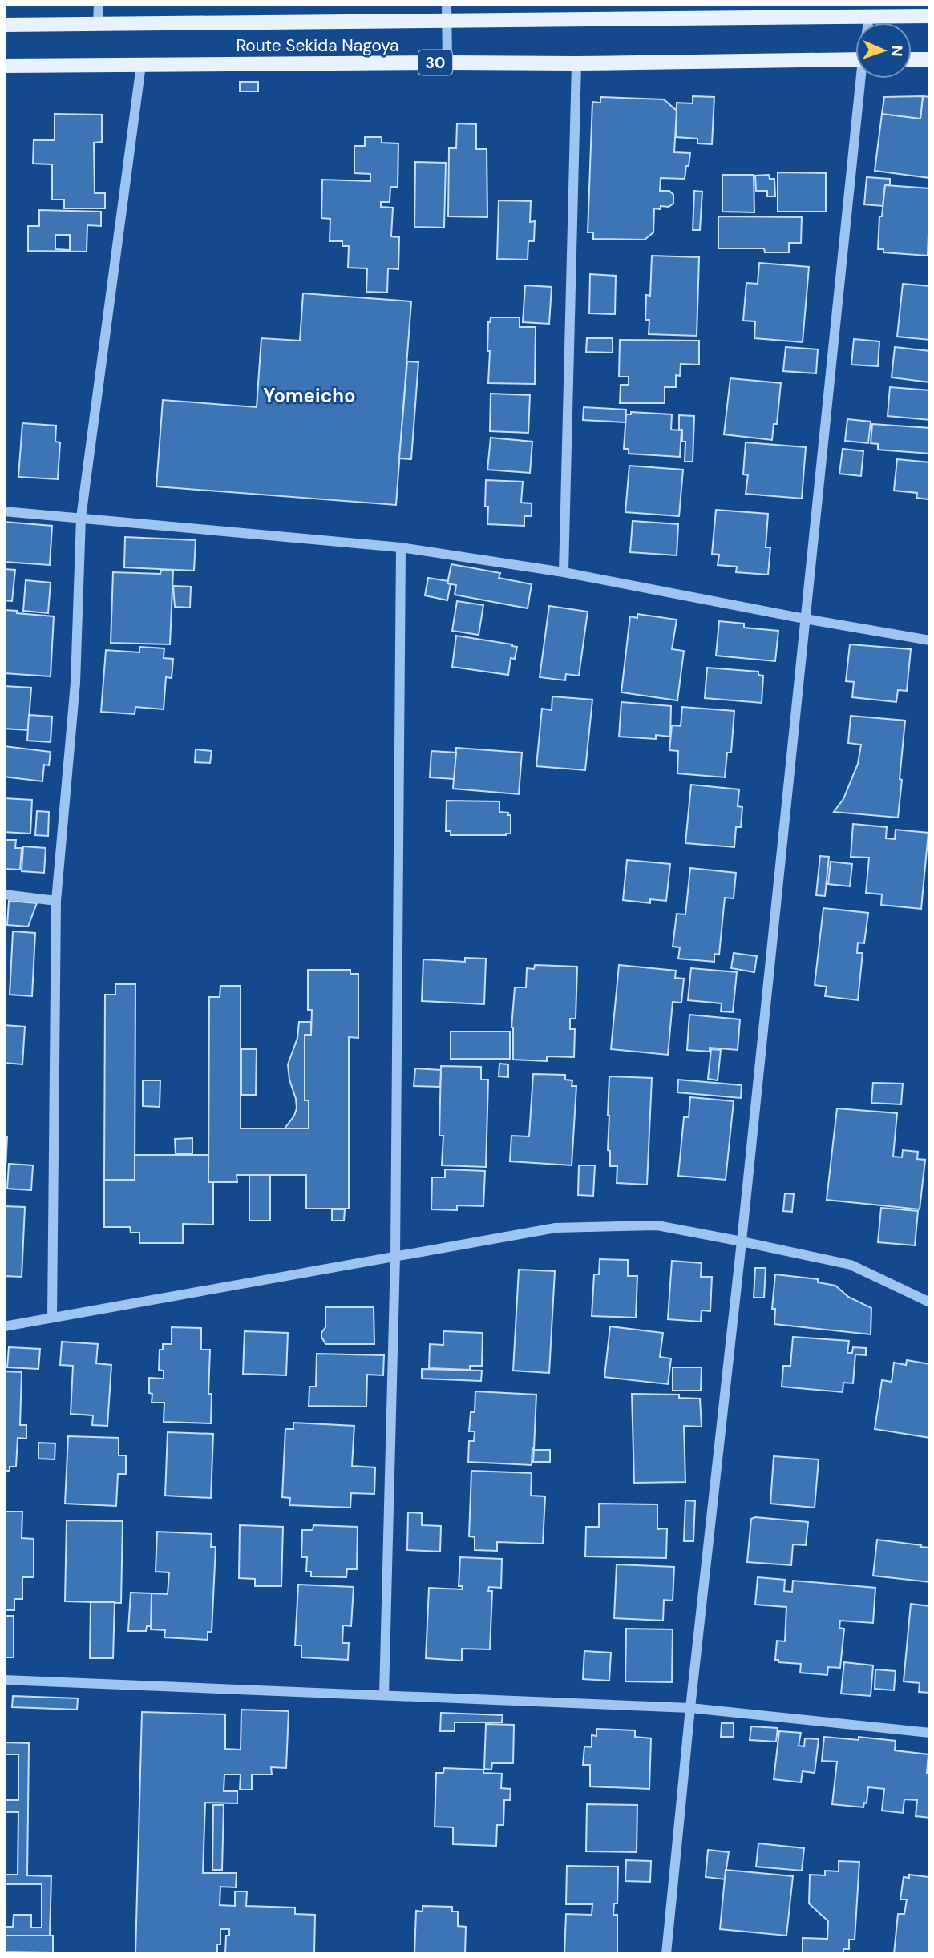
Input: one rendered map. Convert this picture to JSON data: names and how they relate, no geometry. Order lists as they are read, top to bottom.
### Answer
{
  "streets": {
    "main road": ["Route Sekida Nagoya", "30"]
  },
  "districts": ["Yomeicho"],
  "north": "right"
}
